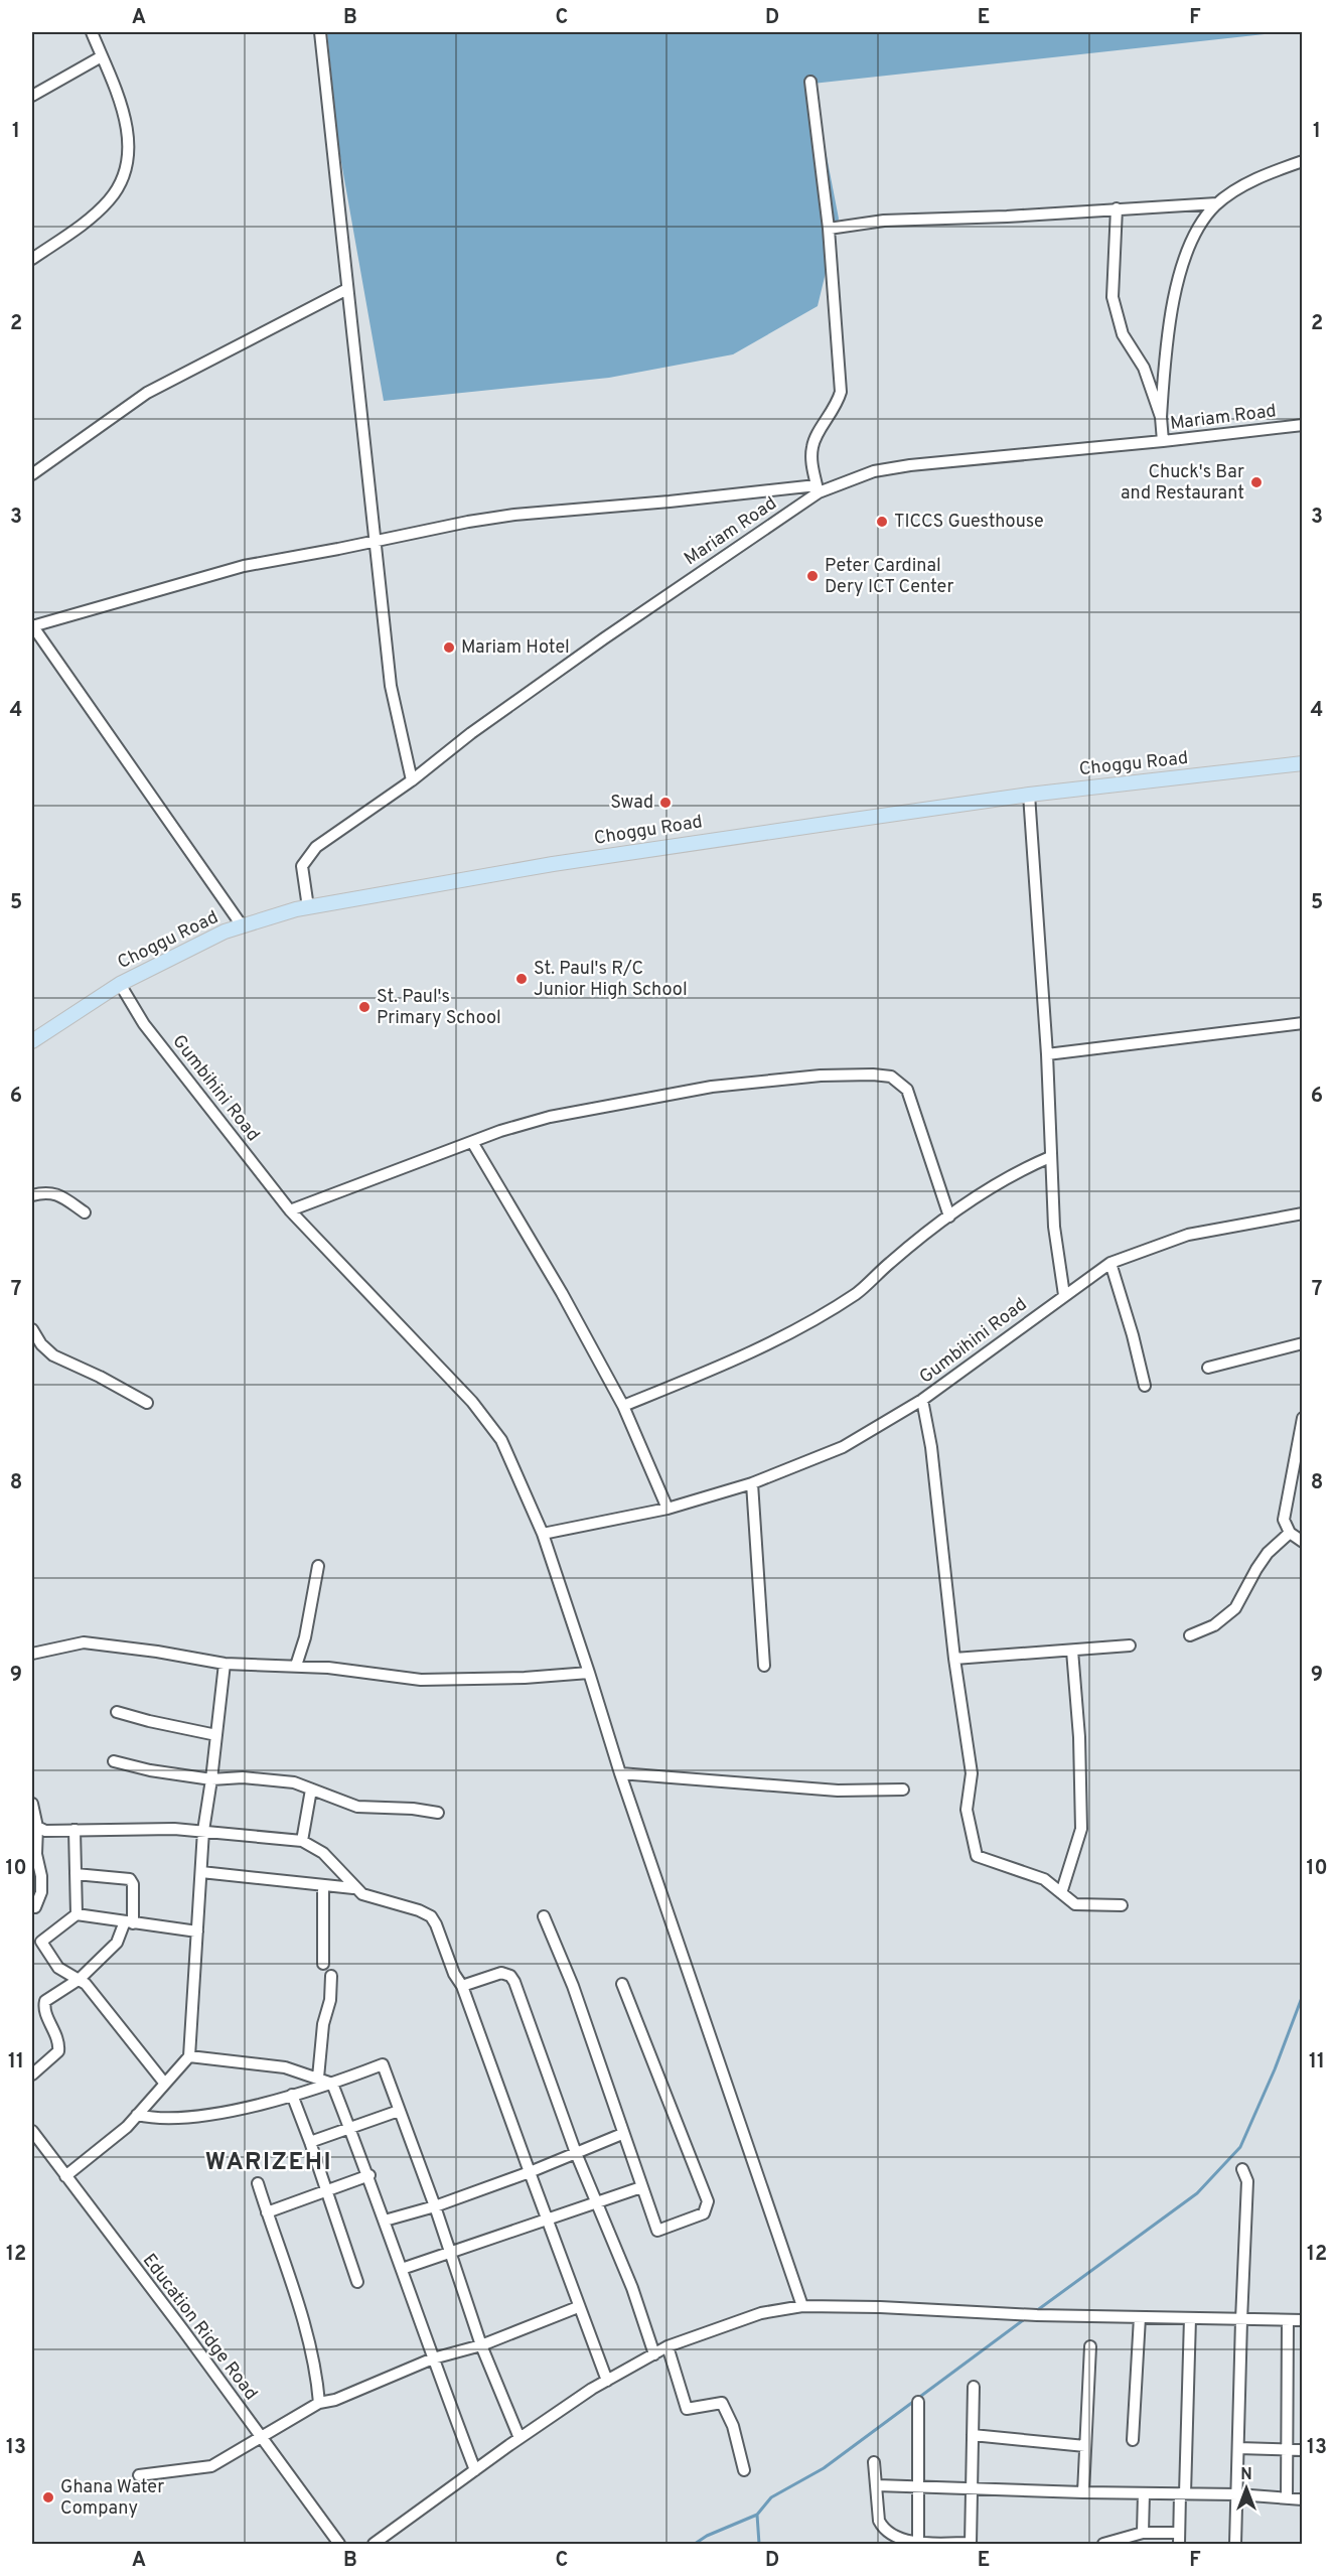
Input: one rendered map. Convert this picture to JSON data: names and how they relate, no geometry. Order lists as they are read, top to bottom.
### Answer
{
  "streets": {
    "main road": ["Choggu Road"],
    "street": ["Mariam Road", "Gumbihini Road", "Education Ridge Road"]
  },
  "crossings": [
    ["Mariam Road", "Choggu Road"],
    ["Choggu Road", "Gumbihini Road"]
  ],
  "districts": ["WARIZEHI"],
  "places": [
    "Chuck's Bar and Restaurant",
    "TICCS Guesthouse",
    "Peter Cardinal Dery ICT Center",
    "Mariam Hotel",
    "Swad",
    "St. Paul's R/C Junior High School",
    "St. Paul's Primary School",
    "Ghana Water Company"
  ],
  "north": "top",
  "grid": {
    "columns": [
      "A",
      "B",
      "C",
      "D",
      "E",
      "F"
    ],
    "rows": [
      "1",
      "2",
      "3",
      "4",
      "5",
      "6",
      "7",
      "8",
      "9",
      "10",
      "11",
      "12",
      "13"
    ]
  }
}
